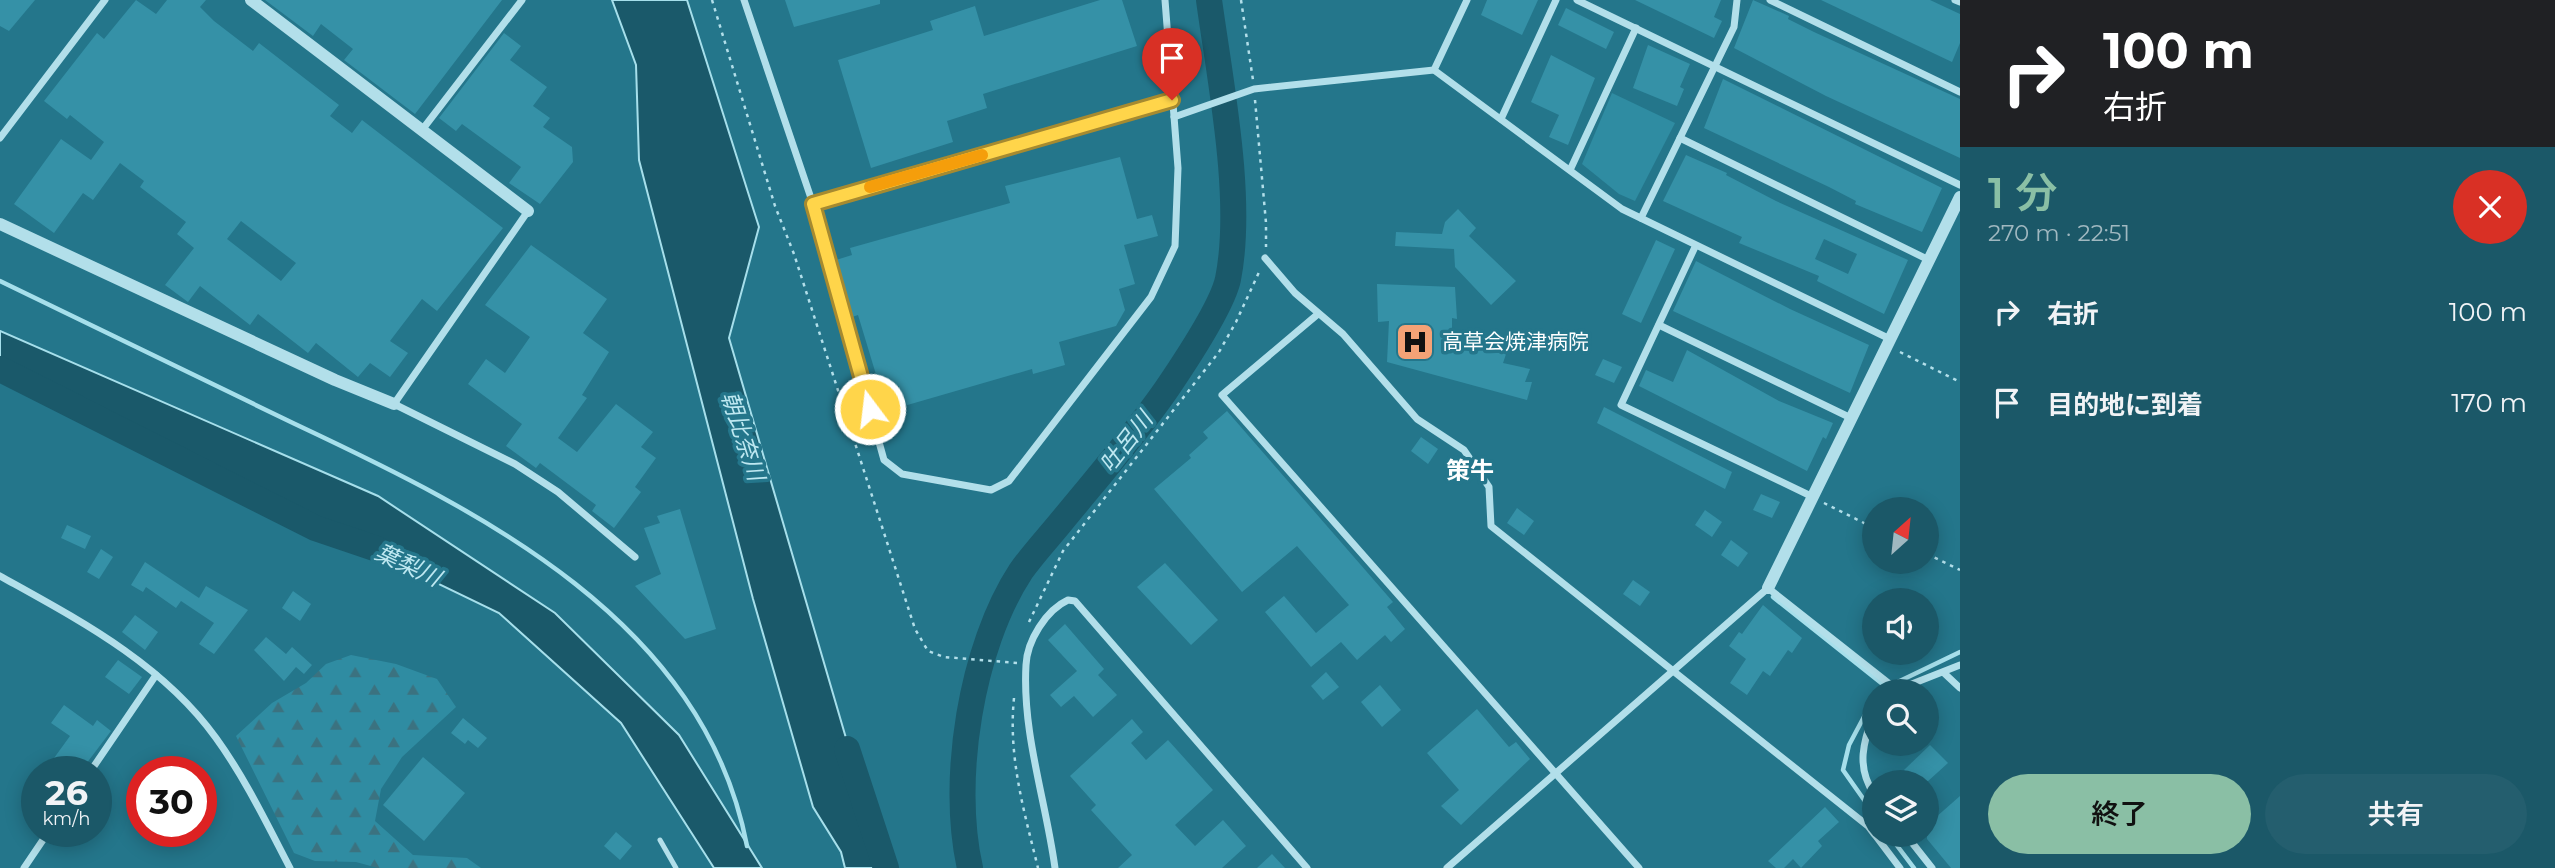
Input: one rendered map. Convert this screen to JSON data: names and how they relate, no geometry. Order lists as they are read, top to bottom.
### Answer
{
  "districts": ["策牛"],
  "water": ["朝比奈川", "吐呂川", "葉梨川"],
  "places": {
    "hospital": ["高草会焼津病院"]
  },
  "north": "top right",
  "page": {
    "turn": ["100 m", "右折"],
    "heading": ["1 分", "270 m · 22:51"],
    "list": [
      {
        "name": "右折",
        "value": "100 m"
      },
      {
        "name": "目的地に到着",
        "value": "170 m"
      }
    ],
    "speed": "26 km/h",
    "limit": "30",
    "buttons": ["終了", "共有"]
  }
}
